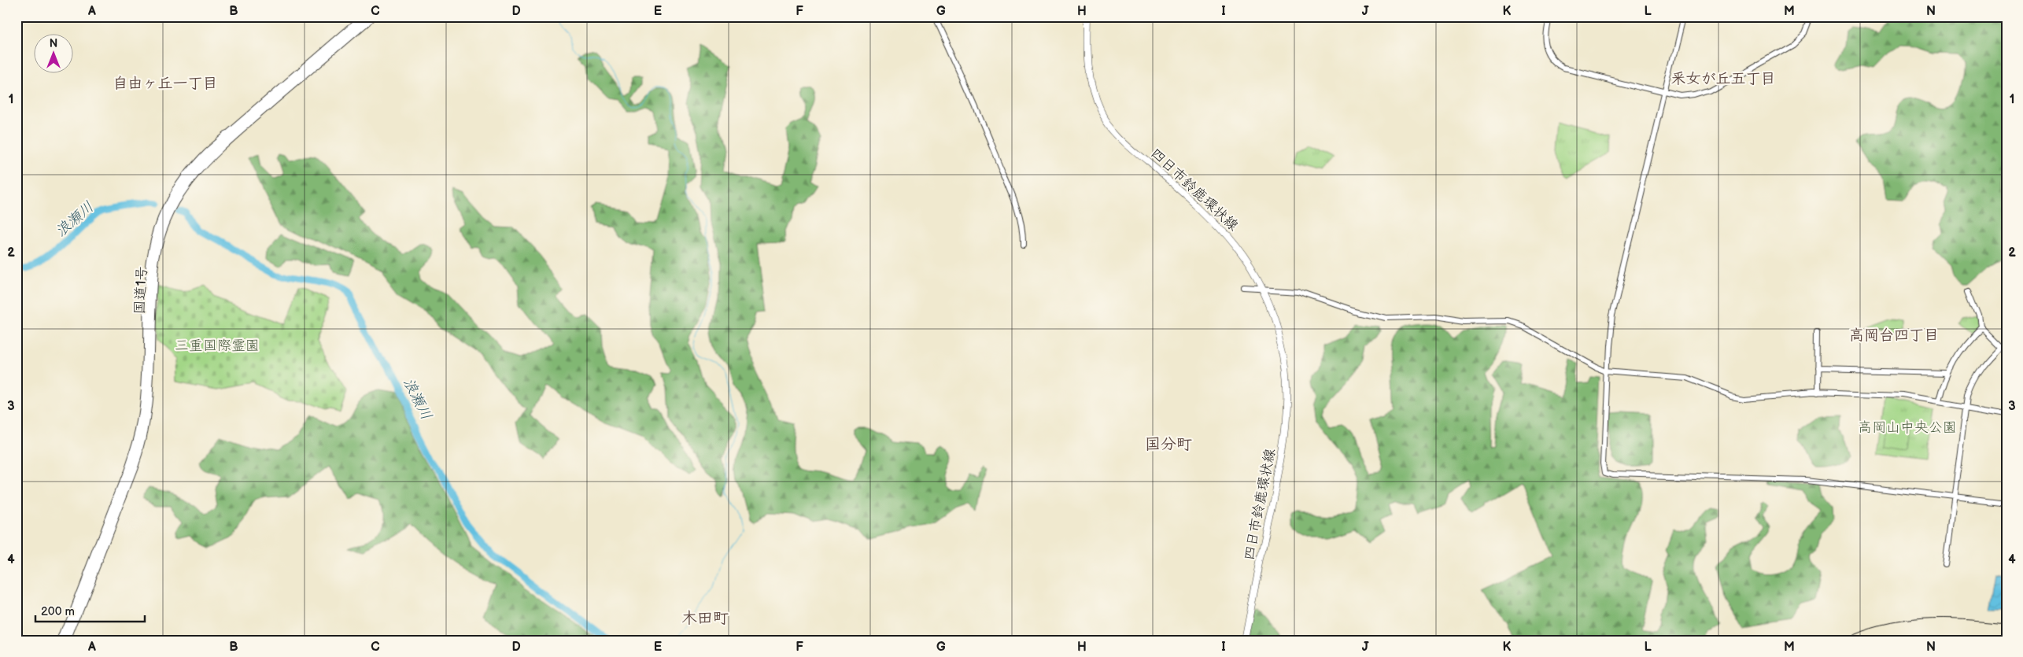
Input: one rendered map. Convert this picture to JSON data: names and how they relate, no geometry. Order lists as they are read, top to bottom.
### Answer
{
  "streets": {
    "highway": ["国道1号"],
    "main road": ["四日市鈴鹿環状線"]
  },
  "districts": [
    "釆女が丘五丁目",
    "自由ヶ丘一丁目",
    "高岡台四丁目",
    "国分町",
    "木田町"
  ],
  "water": ["浪瀬川"],
  "parks": ["三重国際霊園", "高岡山中央公園"],
  "scale_bar": "200 m",
  "north": "top",
  "grid": {
    "columns": [
      "A",
      "B",
      "C",
      "D",
      "E",
      "F",
      "G",
      "H",
      "I",
      "J",
      "K",
      "L",
      "M",
      "N"
    ],
    "rows": [
      "1",
      "2",
      "3",
      "4"
    ]
  }
}
